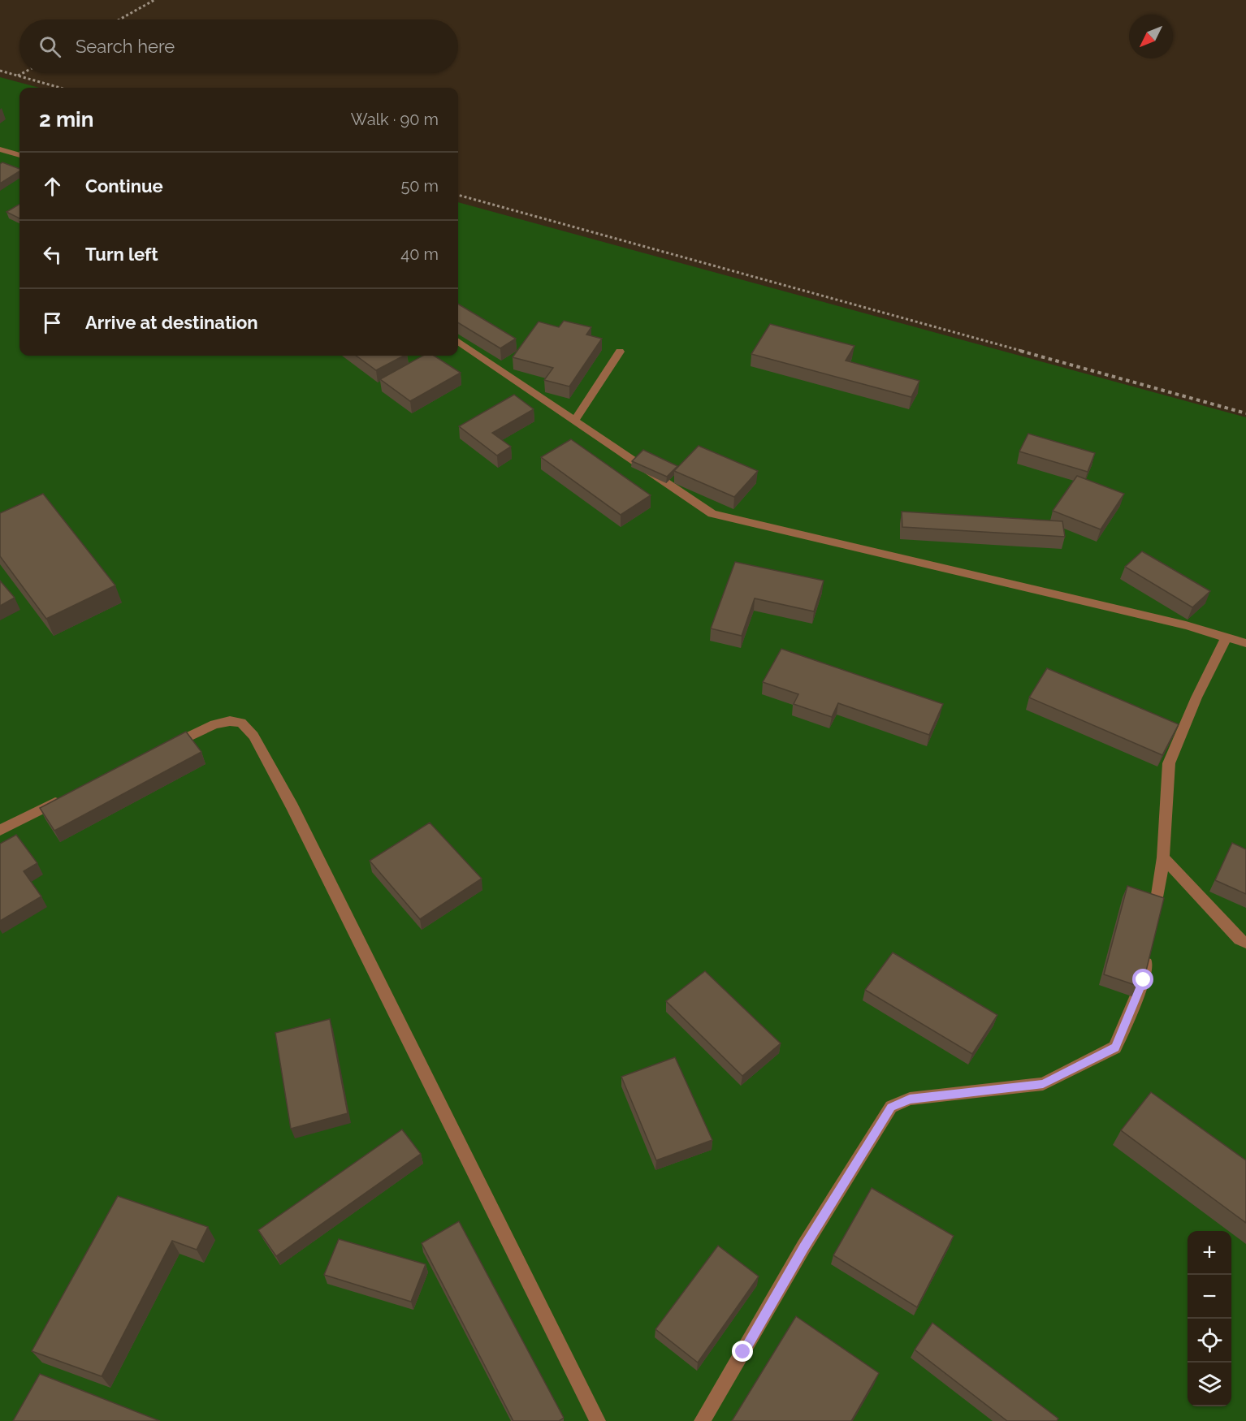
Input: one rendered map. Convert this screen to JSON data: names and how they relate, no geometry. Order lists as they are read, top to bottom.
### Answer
{
  "north": "bottom left",
  "page": {
    "search": "Search here",
    "heading": ["2 min", "Walk · 90 m"],
    "list": [
      ["Continue", "50 m"],
      ["Turn left", "40 m"],
      "Arrive at destination"
    ],
    "map_buttons": ["+", "−"]
  }
}
